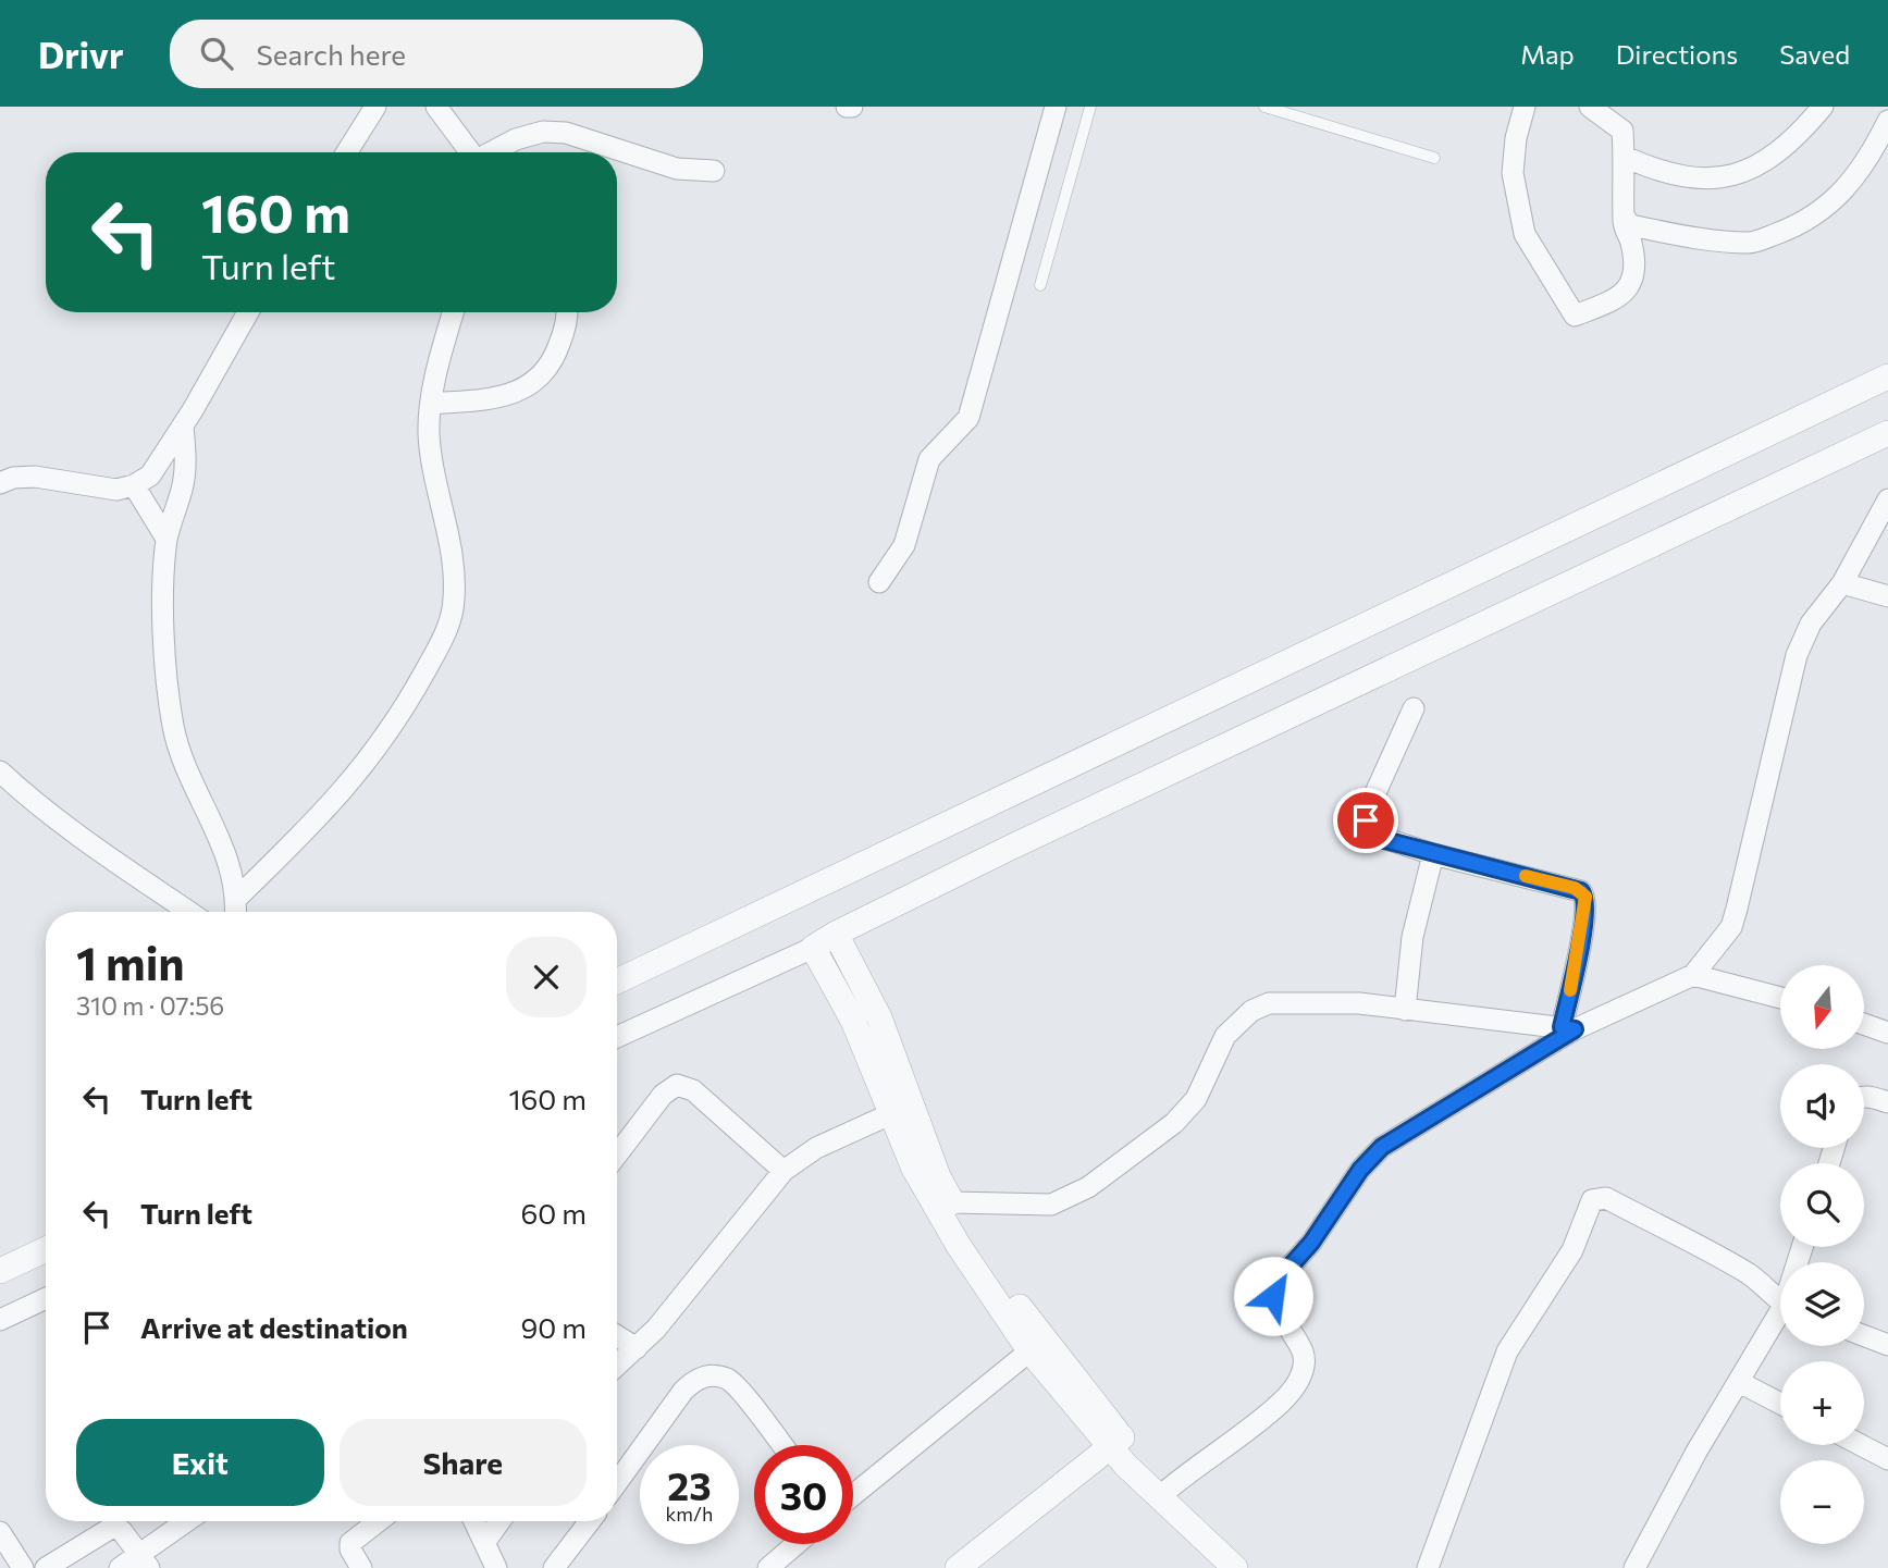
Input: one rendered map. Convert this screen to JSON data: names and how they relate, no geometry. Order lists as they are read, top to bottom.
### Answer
{
  "north": "bottom",
  "page": {
    "header": "Drivr",
    "search": "Search here",
    "nav": ["Map", "Directions", "Saved"],
    "turn": ["160 m", "Turn left"],
    "heading": ["1 min", "310 m · 07:56"],
    "map_buttons": ["+", "−"],
    "list": [
      {
        "name": "Turn left",
        "value": "160 m"
      },
      {
        "name": "Turn left",
        "value": "60 m"
      },
      {
        "name": "Arrive at destination",
        "value": "90 m"
      }
    ],
    "buttons": ["Exit", "Share"],
    "speed": "23 km/h",
    "limit": "30"
  }
}
